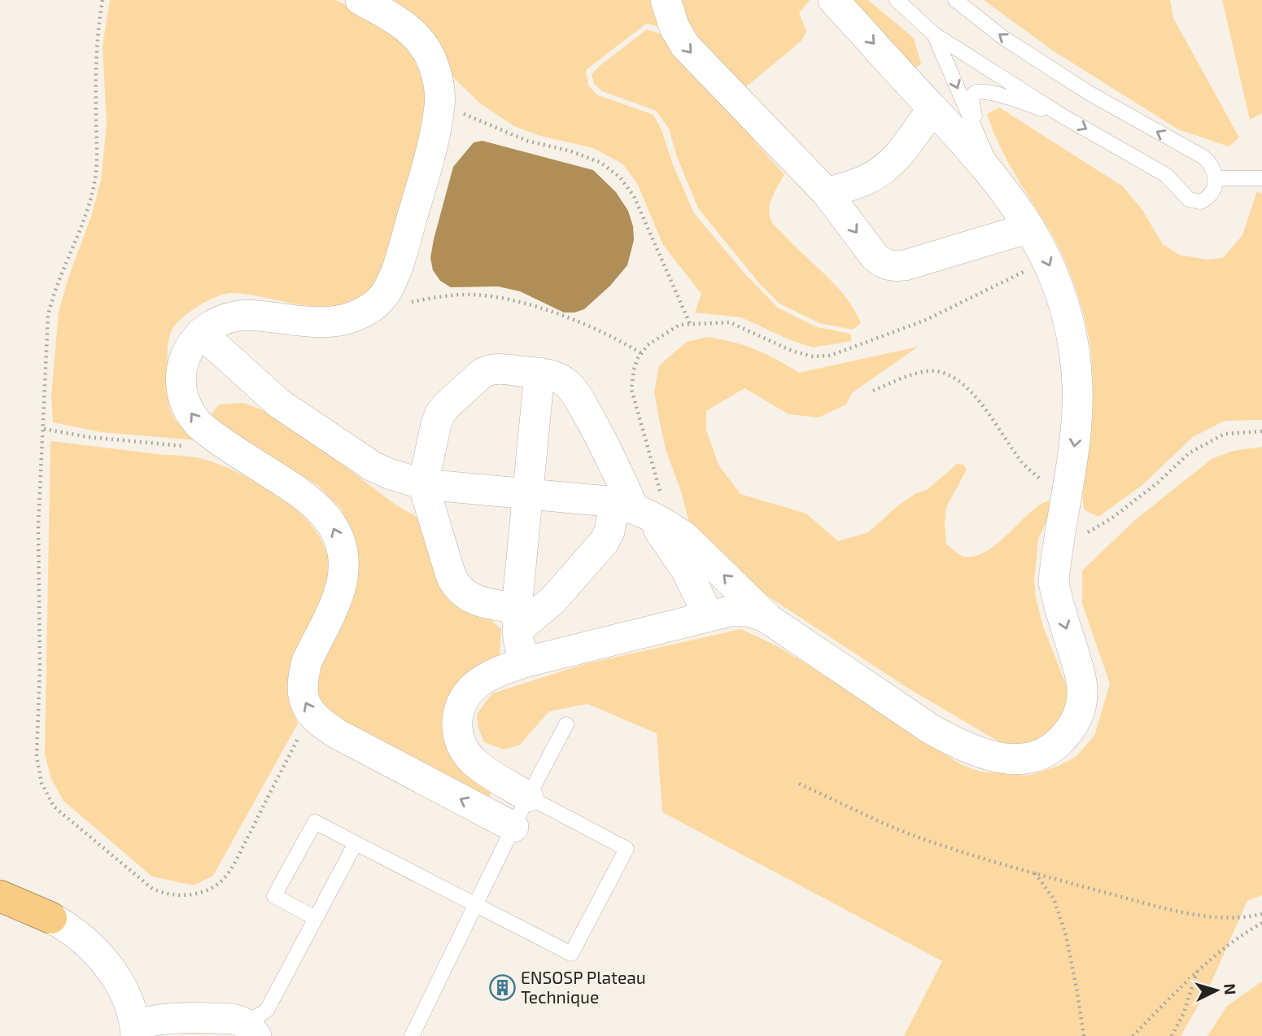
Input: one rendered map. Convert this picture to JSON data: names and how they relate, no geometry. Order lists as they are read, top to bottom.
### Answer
{
  "places": {
    "building": ["ENSOSP Plateau Technique"]
  },
  "north": "right"
}
